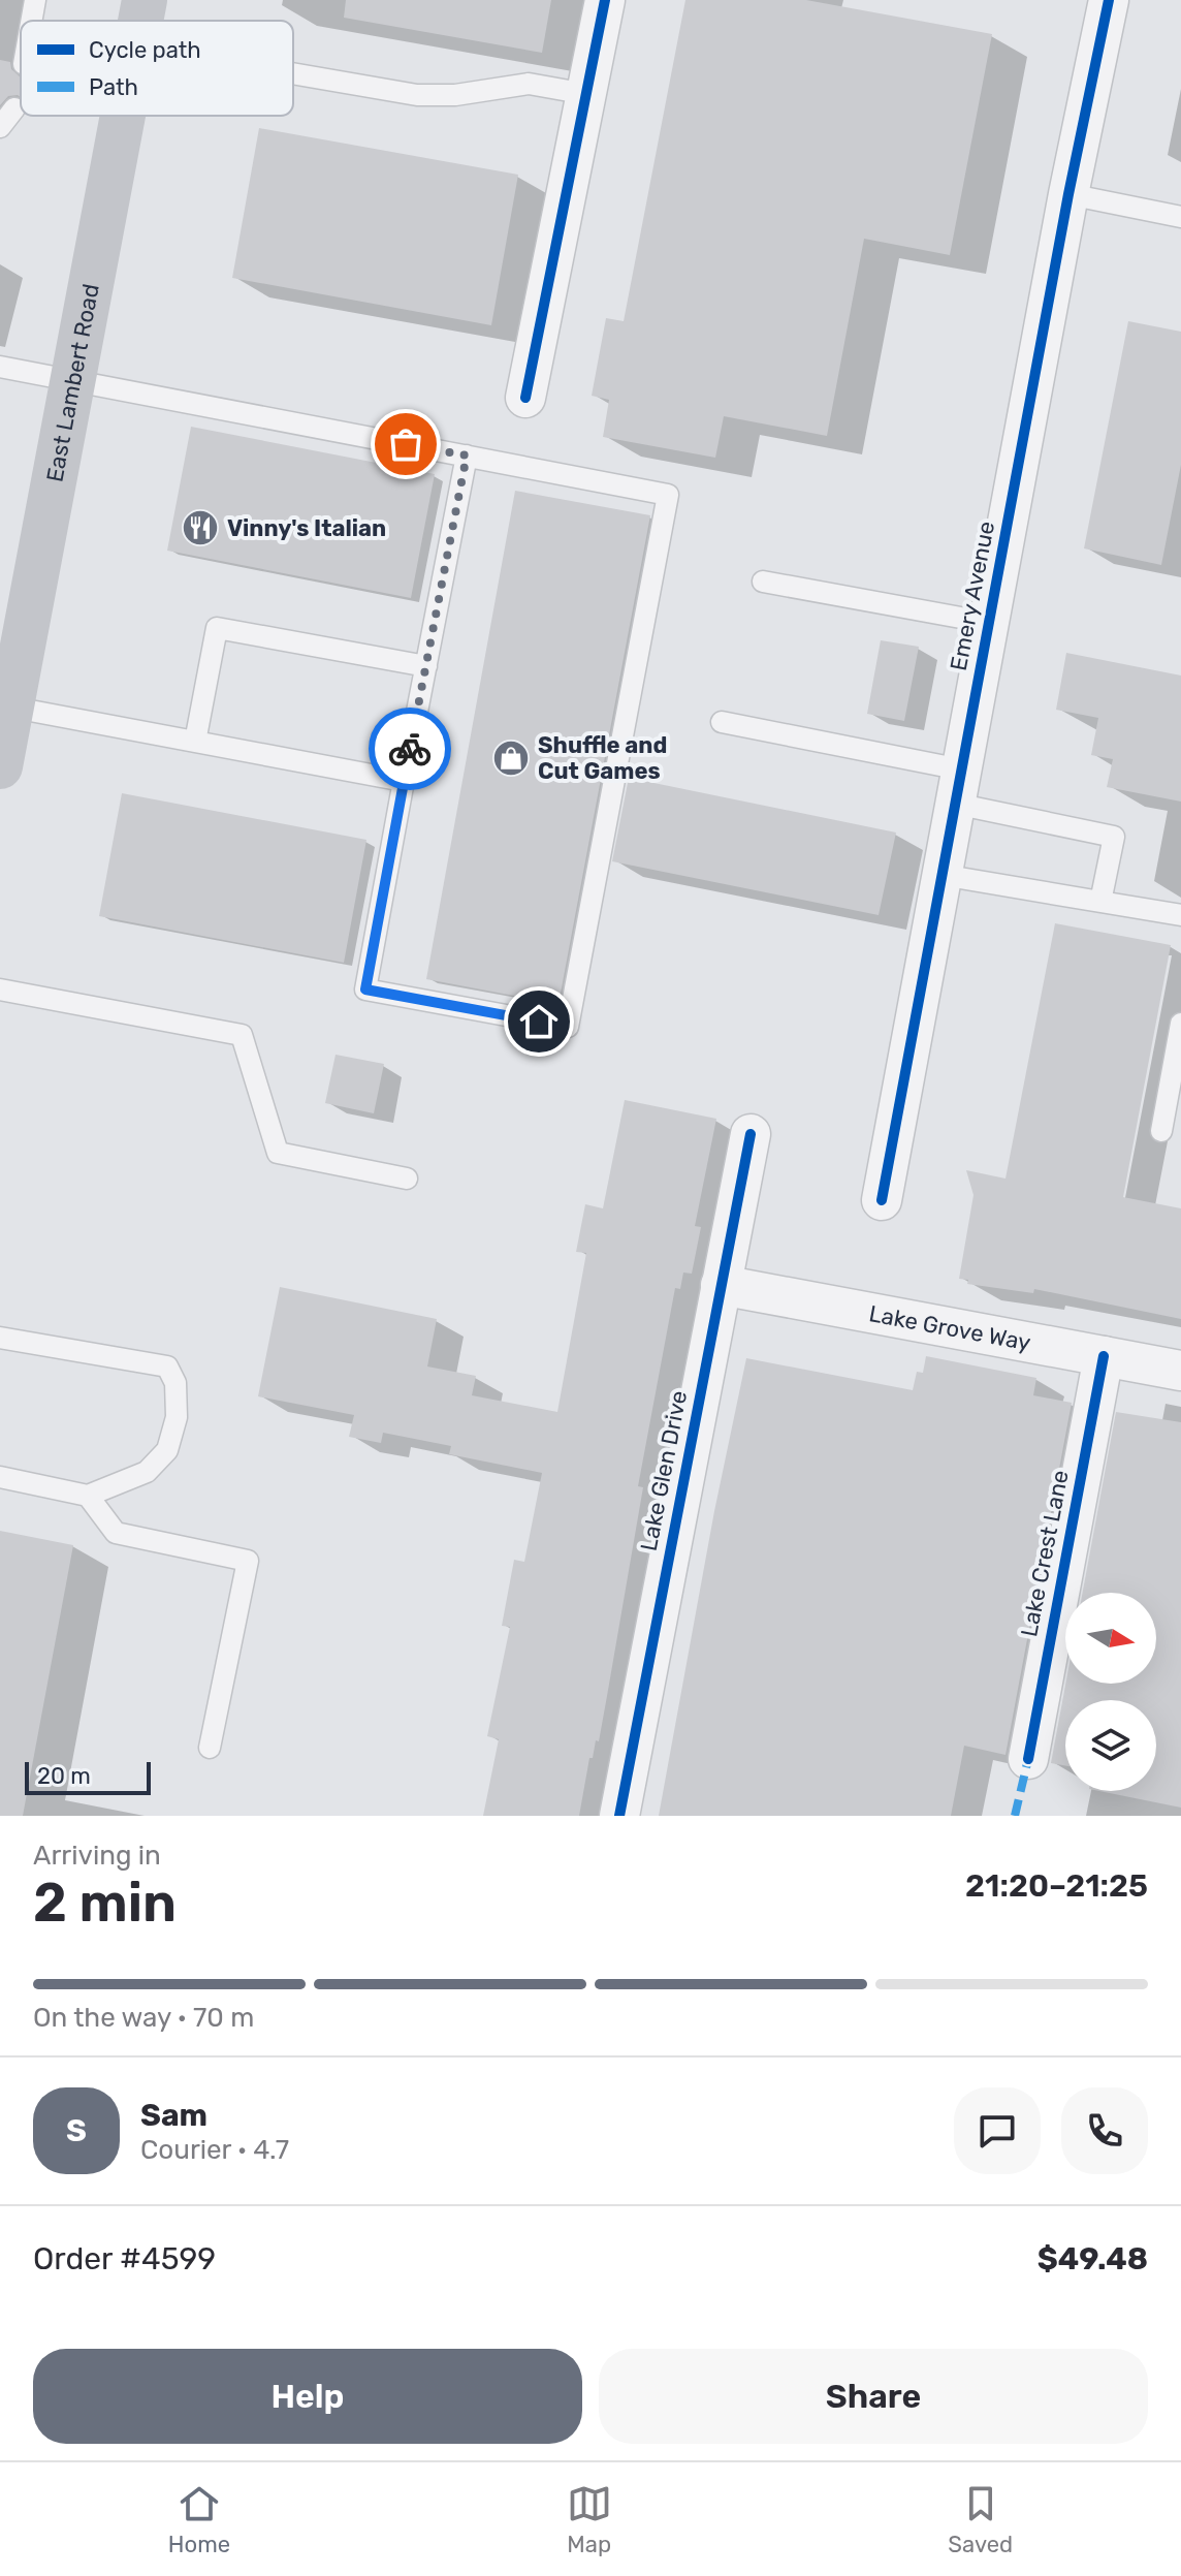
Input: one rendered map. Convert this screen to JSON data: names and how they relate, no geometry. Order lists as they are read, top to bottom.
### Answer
{
  "streets": {
    "main road": ["East Lambert Road"],
    "street": [
      "Emery Avenue",
      "Lake Grove Way",
      "Lake Glen Drive",
      "Lake Crest Lane"
    ]
  },
  "crossings": [
    ["Lake Grove Way", "Lake Glen Drive"],
    ["Lake Grove Way", "Lake Crest Lane"]
  ],
  "places": {
    "restaurant": ["Vinny's Italian"],
    "shop": ["Shuffle and Cut Games"]
  },
  "legend": ["Cycle path", "Path"],
  "scale_bar": "20 m",
  "north": "right",
  "page": {
    "scale": "20 m",
    "heading": ["2 min", "Arriving in", "21:20–21:25"],
    "panel": [
      "Sam",
      "Courier · 4.7",
      "Order #4599",
      "$49.48"
    ],
    "bar": "On the way · 70 m",
    "round": "S",
    "buttons": ["Help", "Share"],
    "tabs": ["Home", "Map", "Saved"]
  }
}
